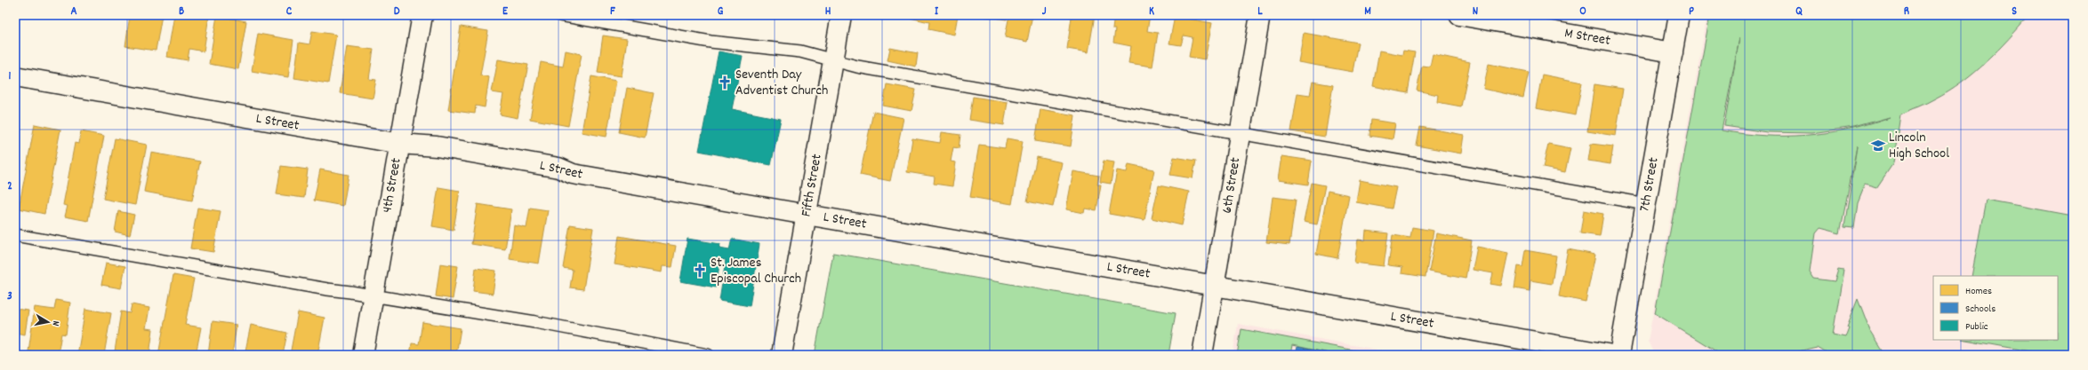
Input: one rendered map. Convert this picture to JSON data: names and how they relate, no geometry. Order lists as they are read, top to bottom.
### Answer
{
  "streets": {
    "street": [
      "M Street",
      "L Street",
      "7th Street",
      "4th Street",
      "Fifth Street",
      "6th Street"
    ]
  },
  "crossings": [
    ["M Street", "7th Street"],
    ["L Street", "4th Street"],
    ["L Street", "Fifth Street"],
    ["L Street", "6th Street"]
  ],
  "places": {
    "church": ["Seventh Day Adventist Church", "St. James Episcopal Church"],
    "school or university": ["Lincoln High School"]
  },
  "legend": ["Homes", "Schools", "Public"],
  "north": "right",
  "grid": {
    "columns": [
      "A",
      "B",
      "C",
      "D",
      "E",
      "F",
      "G",
      "H",
      "I",
      "J",
      "K",
      "L",
      "M",
      "N",
      "O",
      "P",
      "Q",
      "R",
      "S"
    ],
    "rows": ["1", "2", "3"]
  }
}
